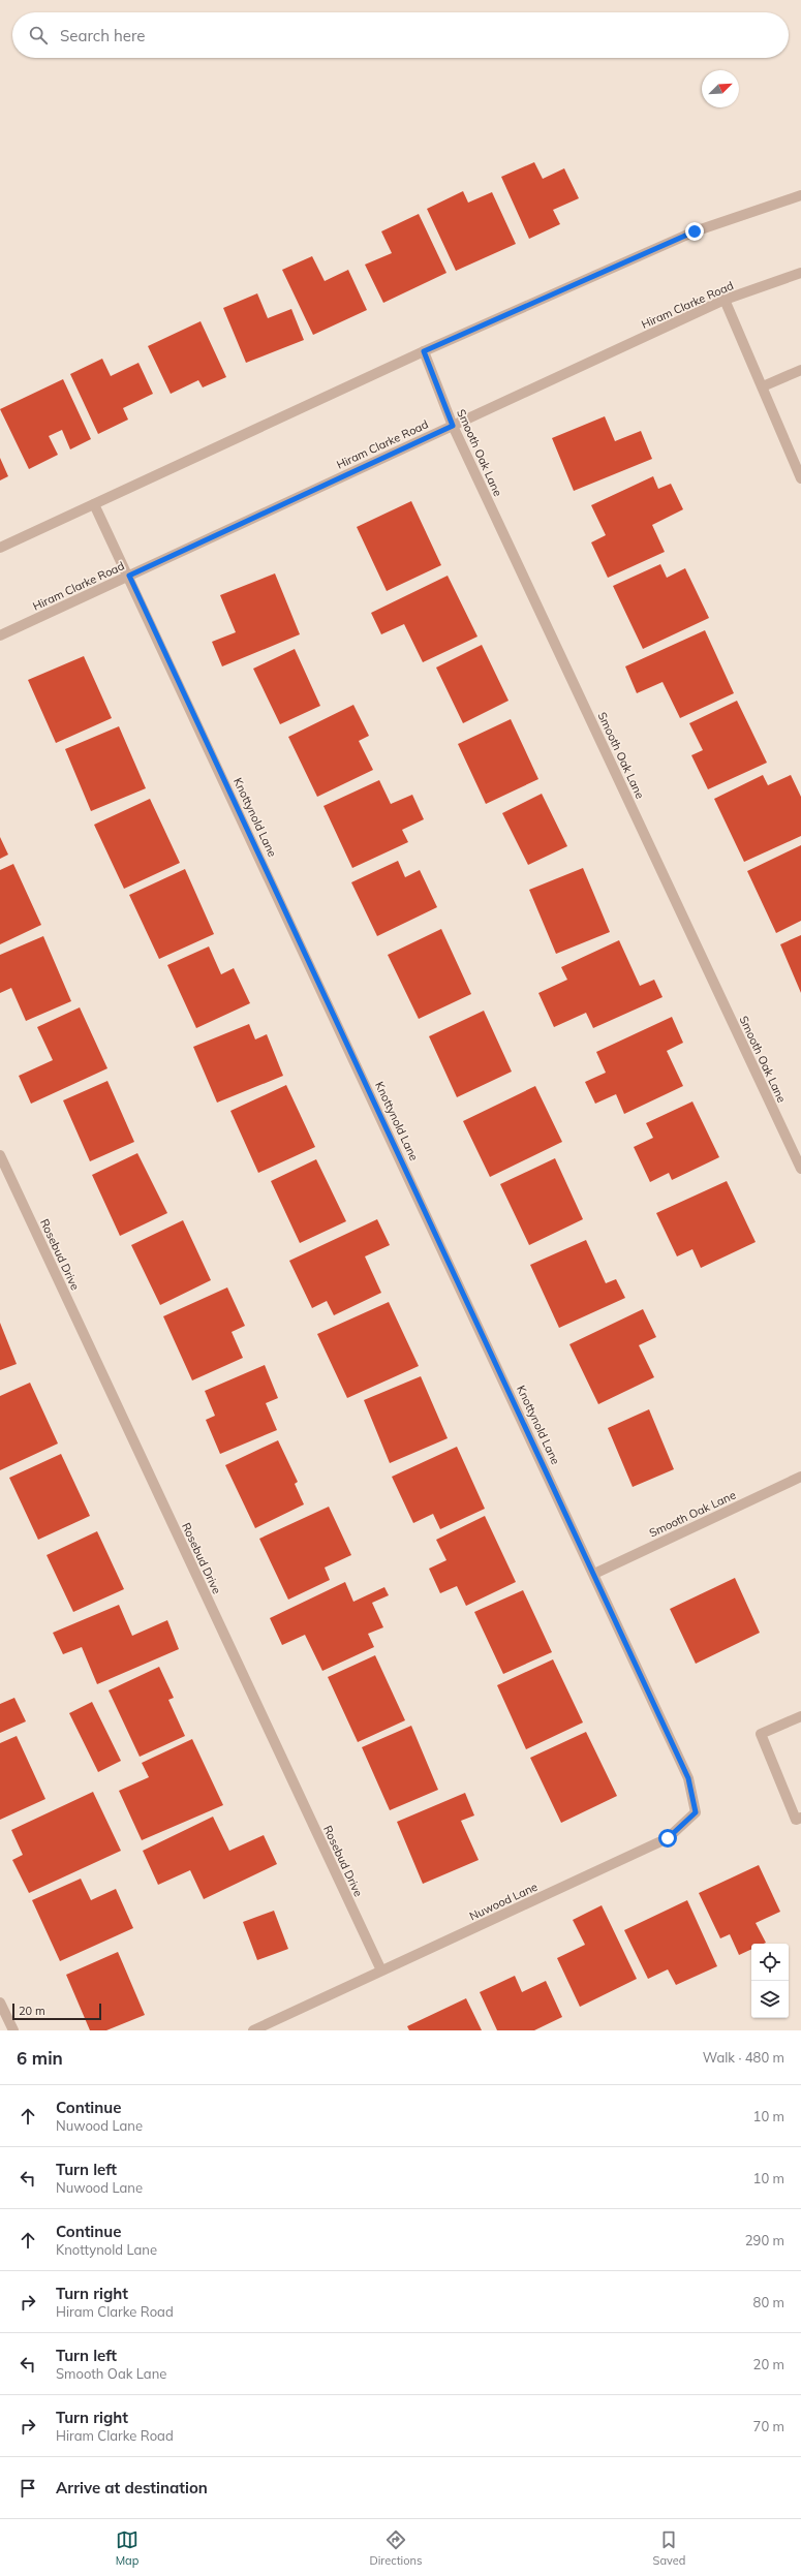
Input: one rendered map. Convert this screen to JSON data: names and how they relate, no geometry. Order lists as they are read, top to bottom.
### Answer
{
  "streets": {
    "street": [
      "Hiram Clarke Road",
      "Smooth Oak Lane",
      "Knottynold Lane",
      "Rosebud Drive",
      "Nuwood Lane"
    ]
  },
  "crossings": [
    ["Hiram Clarke Road", "Smooth Oak Lane"],
    ["Hiram Clarke Road", "Knottynold Lane"],
    ["Smooth Oak Lane", "Knottynold Lane"],
    ["Knottynold Lane", "Nuwood Lane"],
    ["Rosebud Drive", "Nuwood Lane"]
  ],
  "scale_bar": "20 m",
  "north": "top right",
  "page": {
    "search": "Search here",
    "scale": "20 m",
    "heading": ["6 min", "Walk · 480 m"],
    "list": [
      ["Continue", "Nuwood Lane", "10 m"],
      ["Turn left", "Nuwood Lane", "10 m"],
      ["Continue", "Knottynold Lane", "290 m"],
      ["Turn right", "Hiram Clarke Road", "80 m"],
      ["Turn left", "Smooth Oak Lane", "20 m"],
      ["Turn right", "Hiram Clarke Road", "70 m"],
      "Arrive at destination"
    ],
    "nav": ["Map", "Directions", "Saved"]
  }
}
